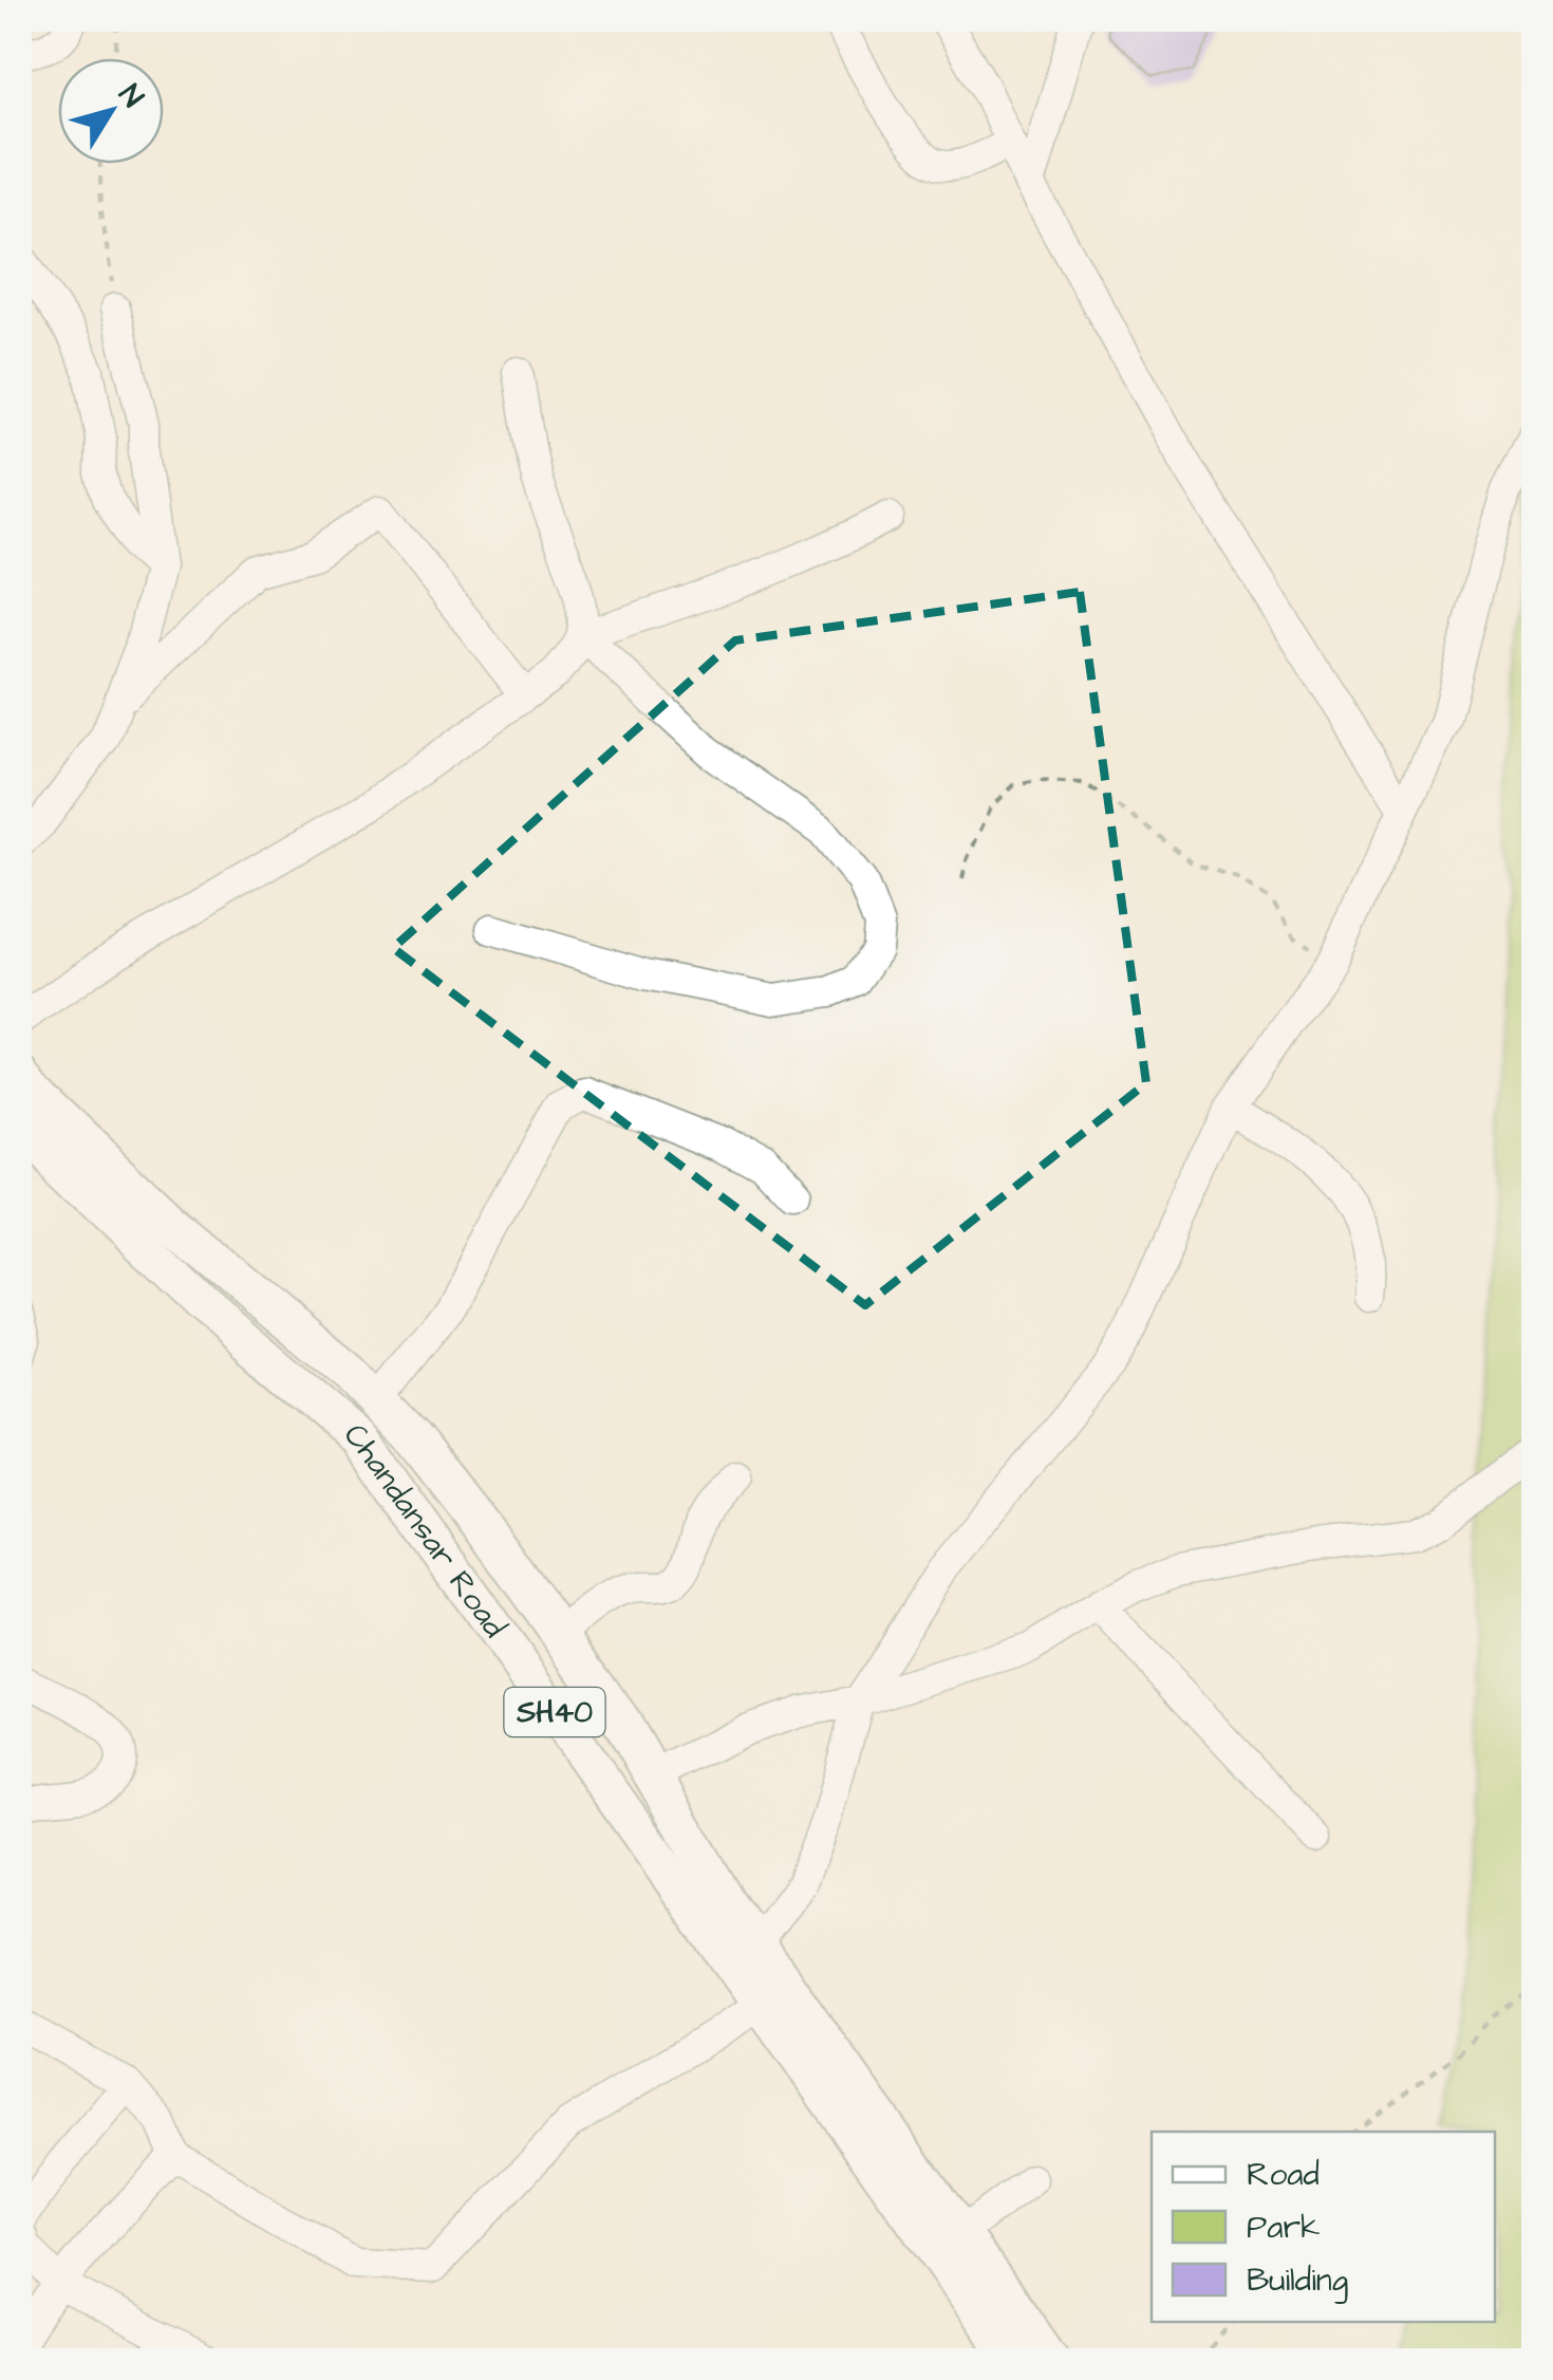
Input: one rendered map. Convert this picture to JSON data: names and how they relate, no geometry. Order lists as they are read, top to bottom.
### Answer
{
  "streets": {
    "main road": ["Chandansar Road", "SH40"]
  },
  "legend": ["Road", "Park", "Building"],
  "north": "top right"
}
